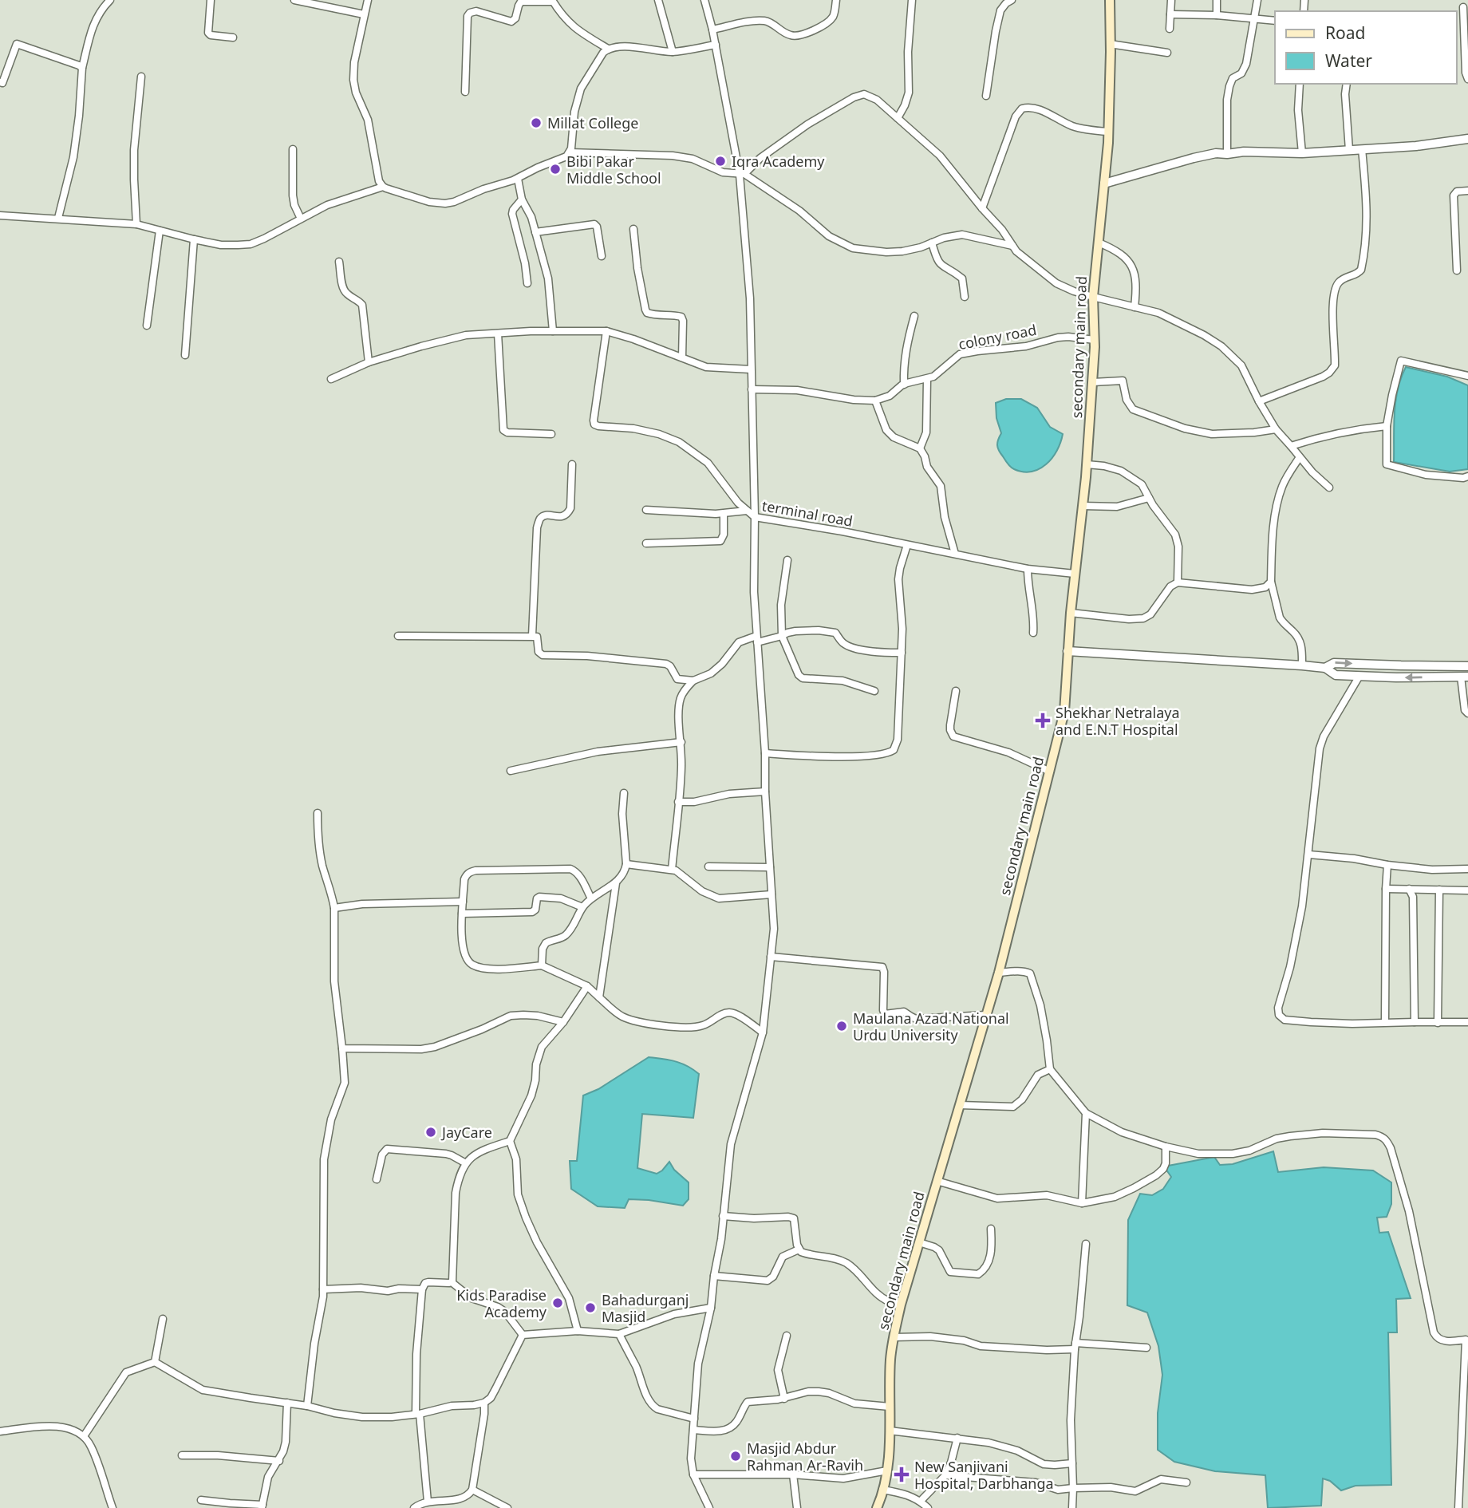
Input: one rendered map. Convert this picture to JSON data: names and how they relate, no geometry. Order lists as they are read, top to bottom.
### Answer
{
  "streets": {
    "main road": ["secondary main road"],
    "street": ["colony road", "terminal road"]
  },
  "crossings": [
    ["colony road", "secondary main road"],
    ["secondary main road", "terminal road"]
  ],
  "places": {
    "other": [
      "Millat College",
      "Iqra Academy",
      "Bibi Pakar Middle School",
      "Maulana Azad National Urdu University",
      "JayCare",
      "Kids Paradise Academy",
      "Bahadurganj Masjid",
      "Masjid Abdur Rahman Ar-Ravih"
    ],
    "health": ["Shekhar Netralaya and E.N.T Hospital", "New Sanjivani Hospital, Darbhanga"]
  },
  "legend": ["Road", "Water"]
}
